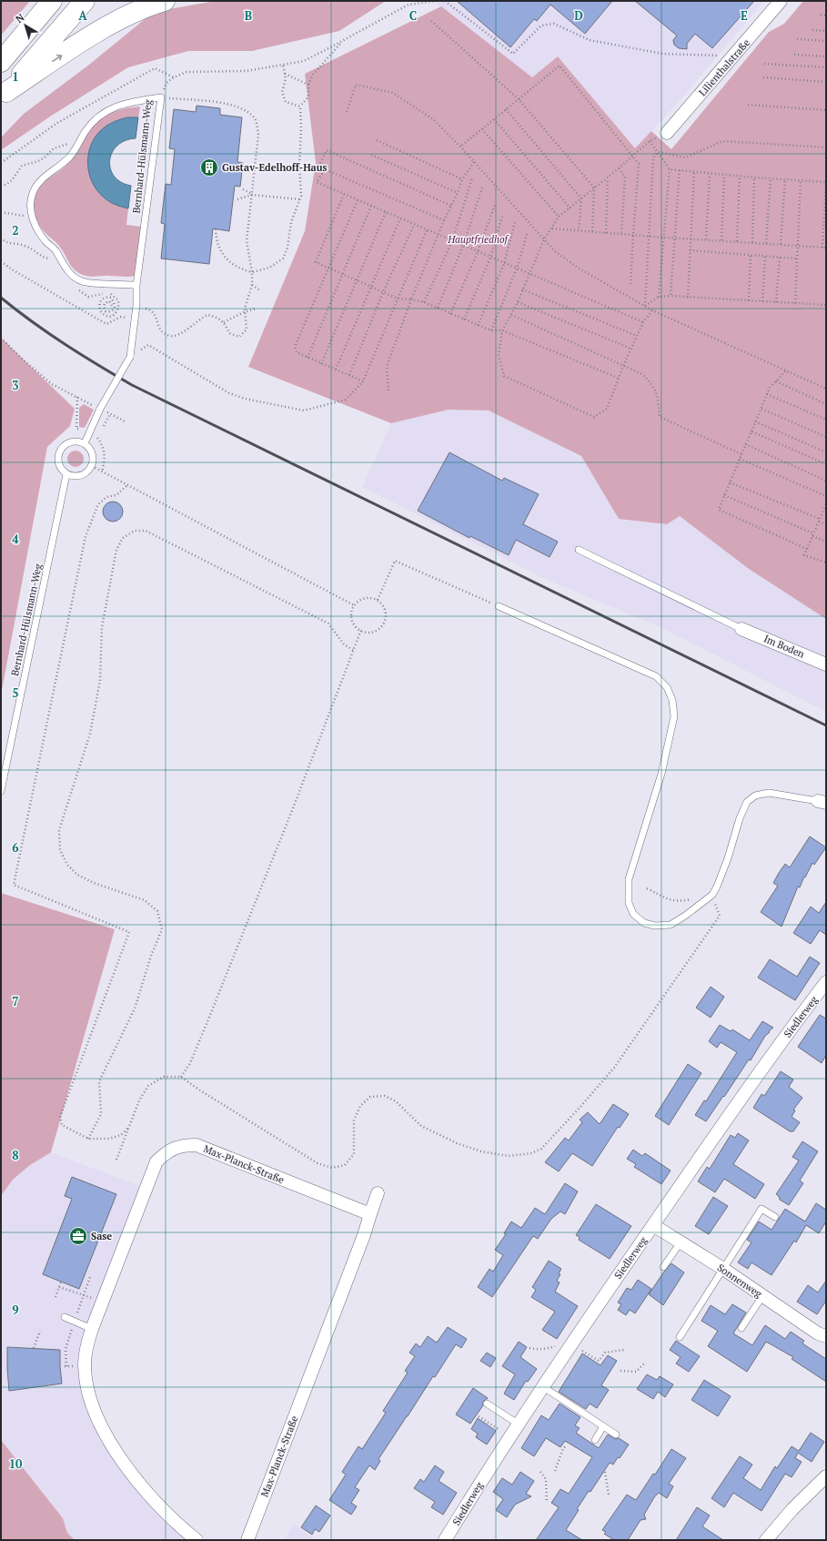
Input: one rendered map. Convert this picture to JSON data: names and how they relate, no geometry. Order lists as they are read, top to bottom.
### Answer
{
  "streets": {
    "street": [
      "Lilienthalstraße",
      "Im Boden",
      "Siedlerweg",
      "Max-Planck-Straße",
      "Sonnenweg"
    ],
    "lane": ["Bernhard-Hülsmann-Weg"]
  },
  "crossings": [
    ["Siedlerweg", "Sonnenweg"]
  ],
  "parks": ["Hauptfriedhof"],
  "places": {
    "building": ["Gustav-Edelhoff-Haus"],
    "office": ["Sase"]
  },
  "north": "top left",
  "grid": {
    "columns": [
      "A",
      "B",
      "C",
      "D",
      "E"
    ],
    "rows": [
      "1",
      "2",
      "3",
      "4",
      "5",
      "6",
      "7",
      "8",
      "9",
      "10"
    ]
  }
}
